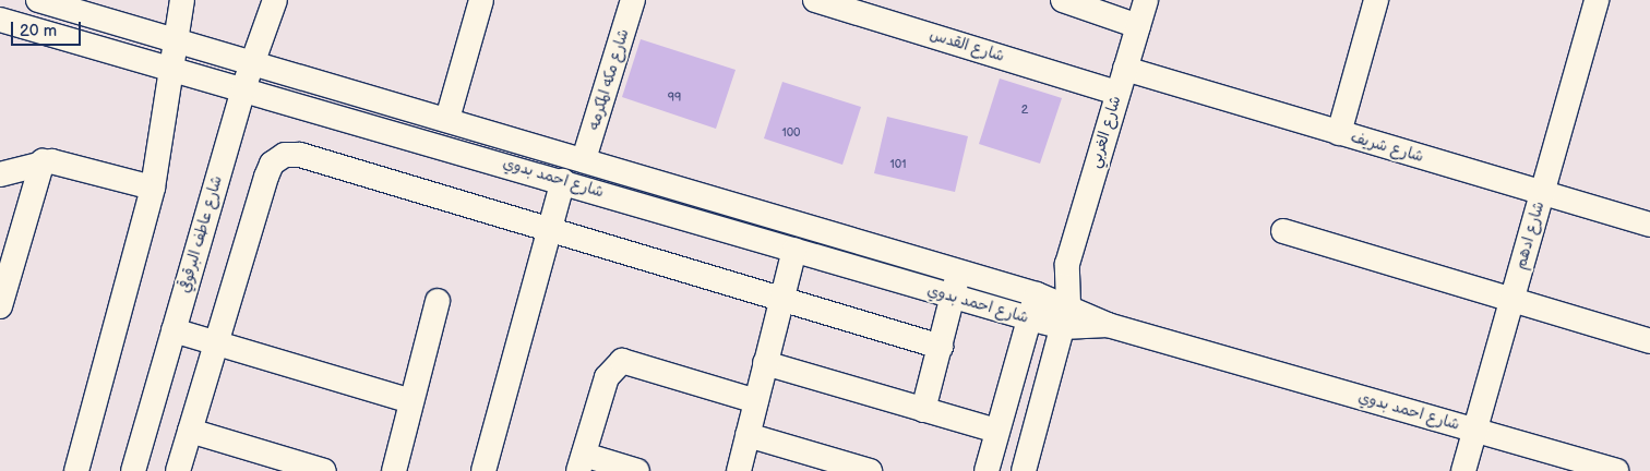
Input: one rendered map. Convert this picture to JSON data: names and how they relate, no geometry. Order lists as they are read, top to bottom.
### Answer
{
  "streets": {
    "street": [
      "شارع القدس",
      "شارع مكه المكرمه",
      "شارع الغربي",
      "شارع شريف",
      "شارع احمد بدوي",
      "شارع عاطف البرقوقي",
      "شارع ادهم"
    ]
  },
  "crossings": [
    ["شارع القدس", "شارع الغربي"],
    ["شارع القدس", "شارع شريف"],
    ["شارع مكه المكرمه", "شارع احمد بدوي"],
    ["شارع الغربي", "شارع شريف"],
    ["شارع الغربي", "شارع احمد بدوي"],
    ["شارع شريف", "شارع ادهم"],
    ["شارع احمد بدوي", "شارع عاطف البرقوقي"],
    ["شارع احمد بدوي", "شارع ادهم"]
  ],
  "house_numbers": [
    "99",
    "2",
    "100",
    "101"
  ],
  "scale_bar": "20 m"
}
